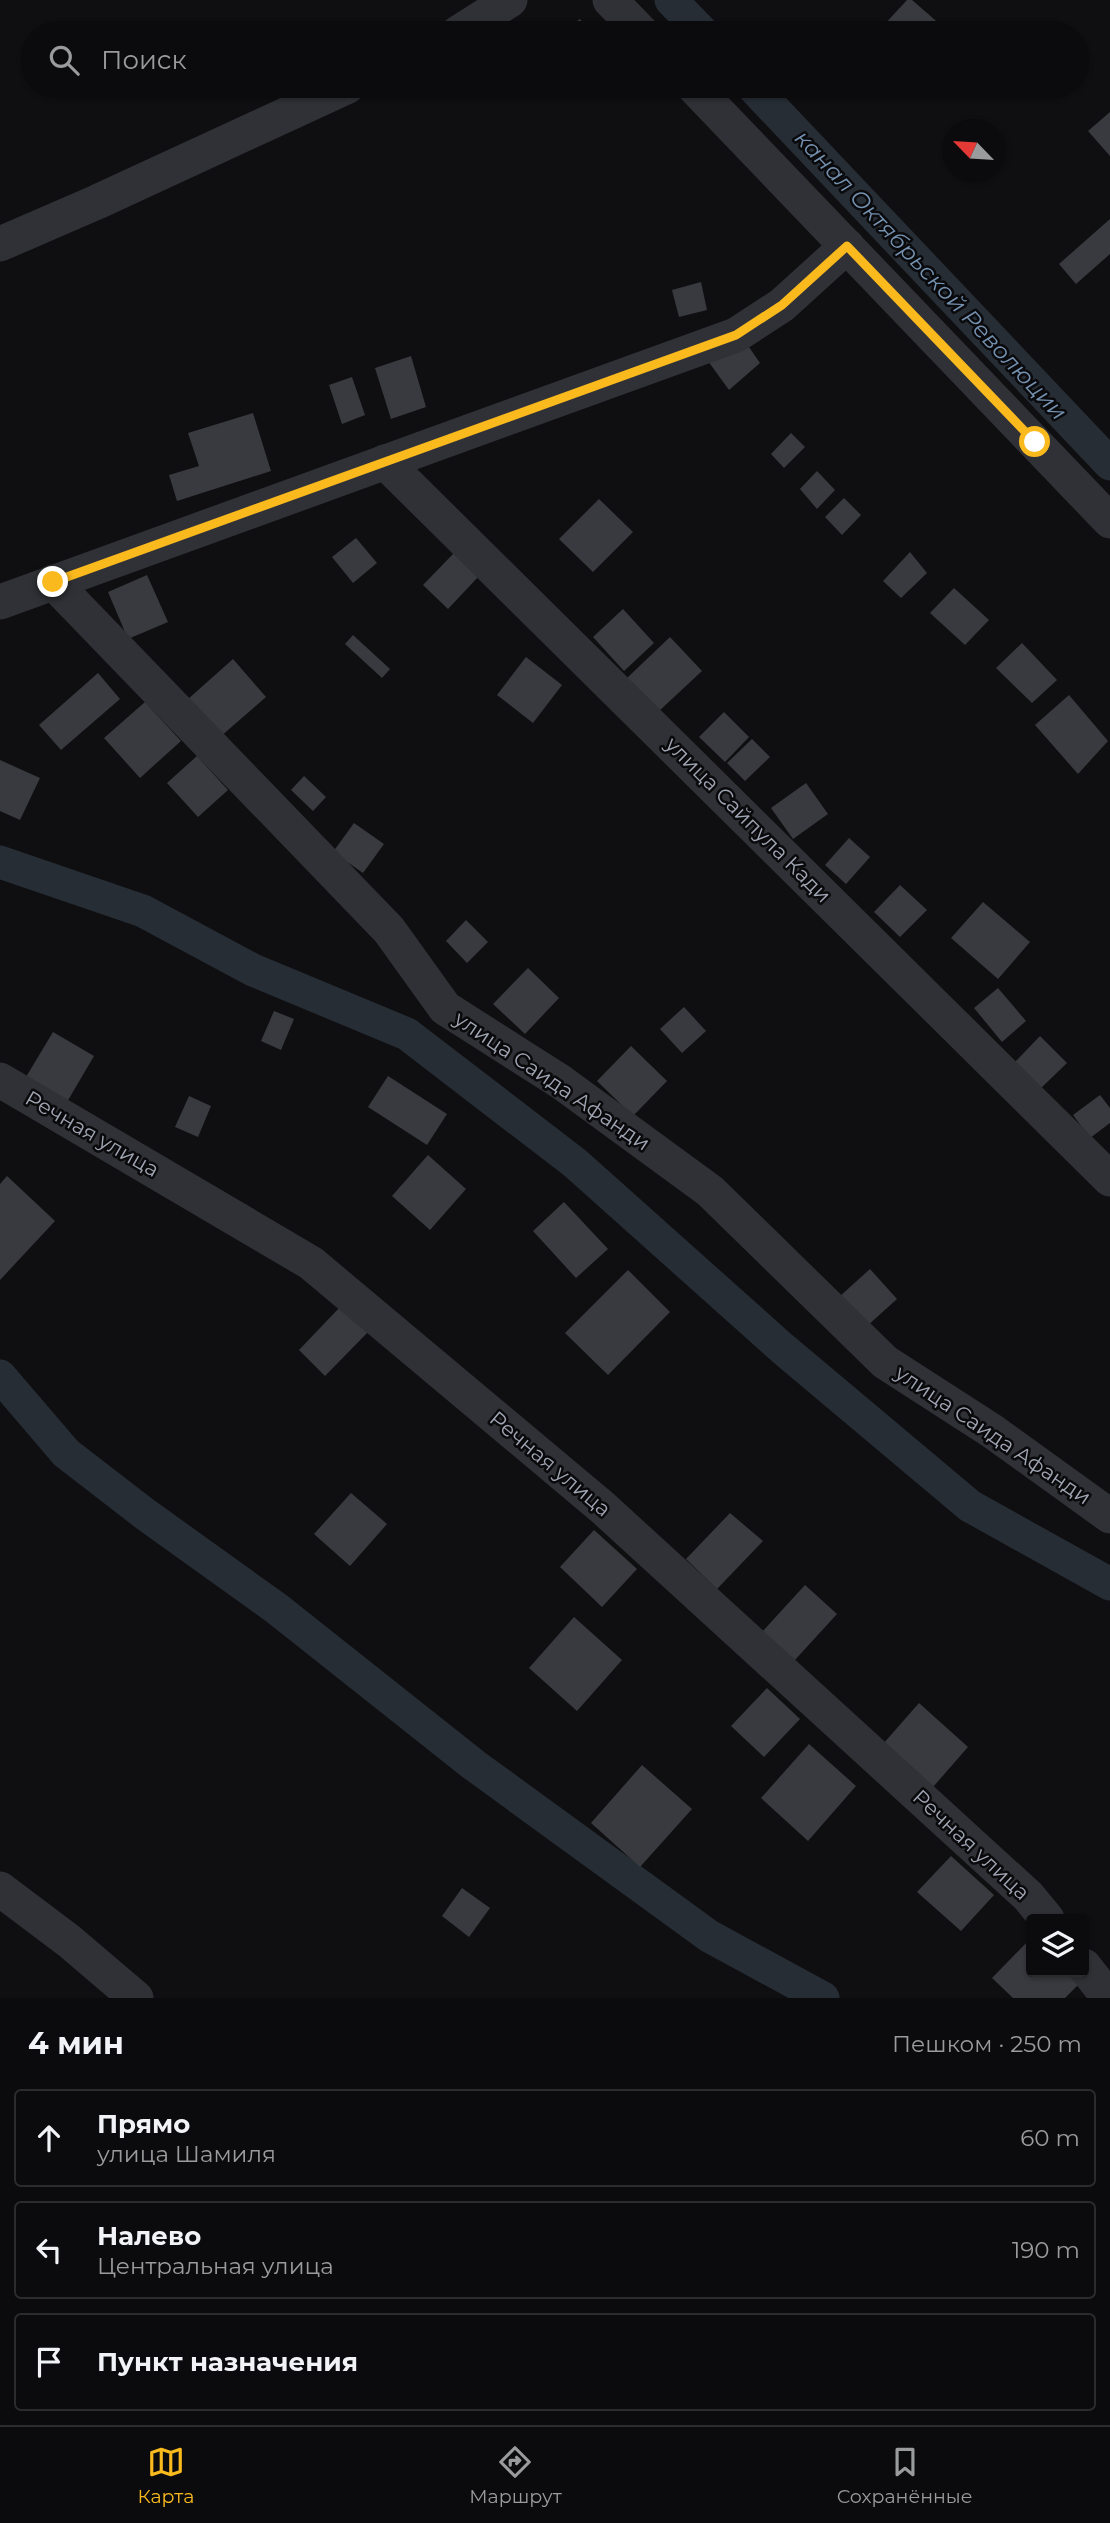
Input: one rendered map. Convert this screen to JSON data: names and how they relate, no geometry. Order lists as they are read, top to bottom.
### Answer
{
  "streets": {
    "street": ["улица Сайпула Кади", "улица Саида Афанди", "Речная улица"]
  },
  "water": ["канал Октябрьской Революции"],
  "north": "top left",
  "page": {
    "search": "Поиск",
    "heading": ["4 мин", "Пешком · 250 m"],
    "list": [
      ["Прямо", "улица Шамиля", "60 m"],
      ["Налево", "Центральная улица", "190 m"],
      "Пункт назначения"
    ],
    "nav": ["Карта", "Маршрут", "Сохранённые"]
  }
}
